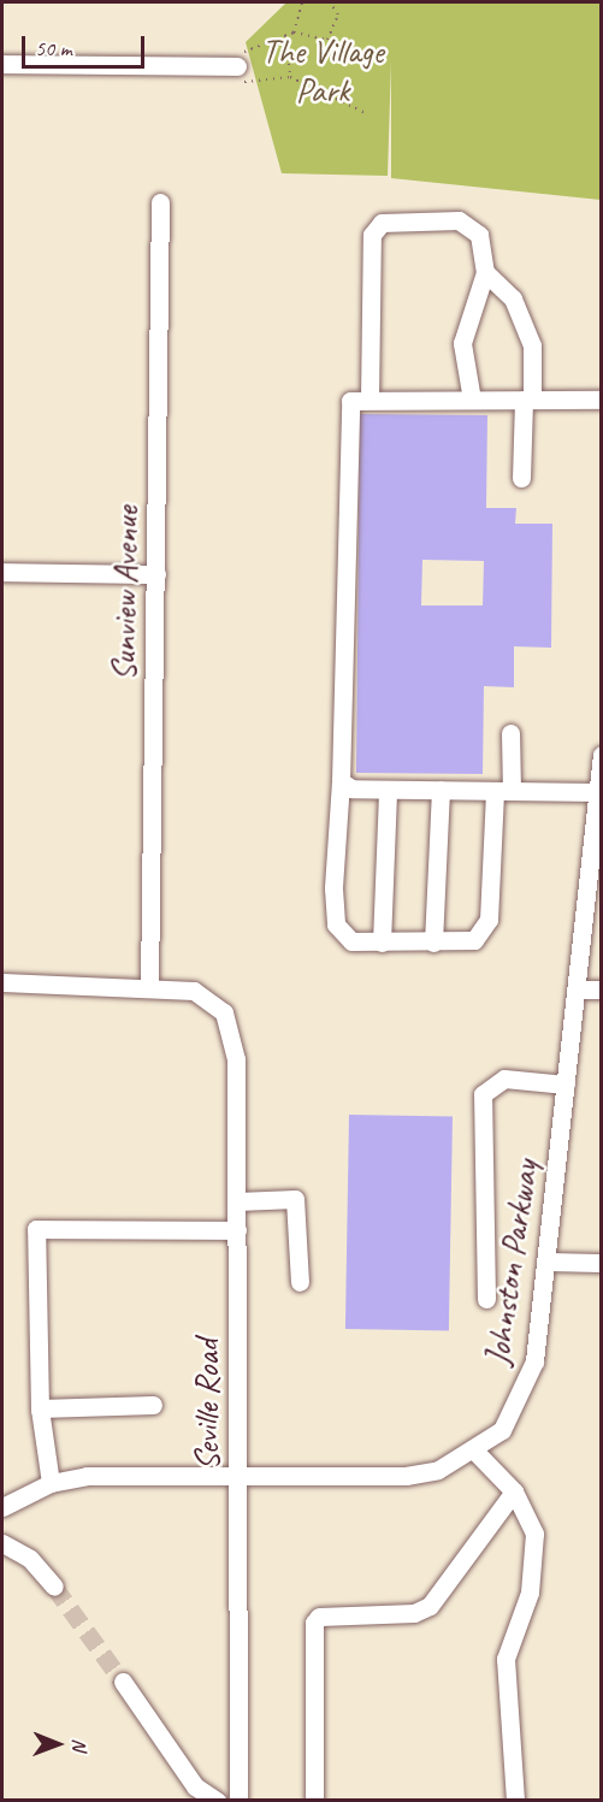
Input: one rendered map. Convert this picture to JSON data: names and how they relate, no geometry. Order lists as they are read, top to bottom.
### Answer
{
  "streets": {
    "street": ["Sunview Avenue", "Johnston Parkway", "Seville Road"]
  },
  "crossings": [
    ["Sunview Avenue", "Seville Road"],
    ["Johnston Parkway", "Seville Road"]
  ],
  "parks": ["The Village Park"],
  "scale_bar": "50 m",
  "north": "right"
}
